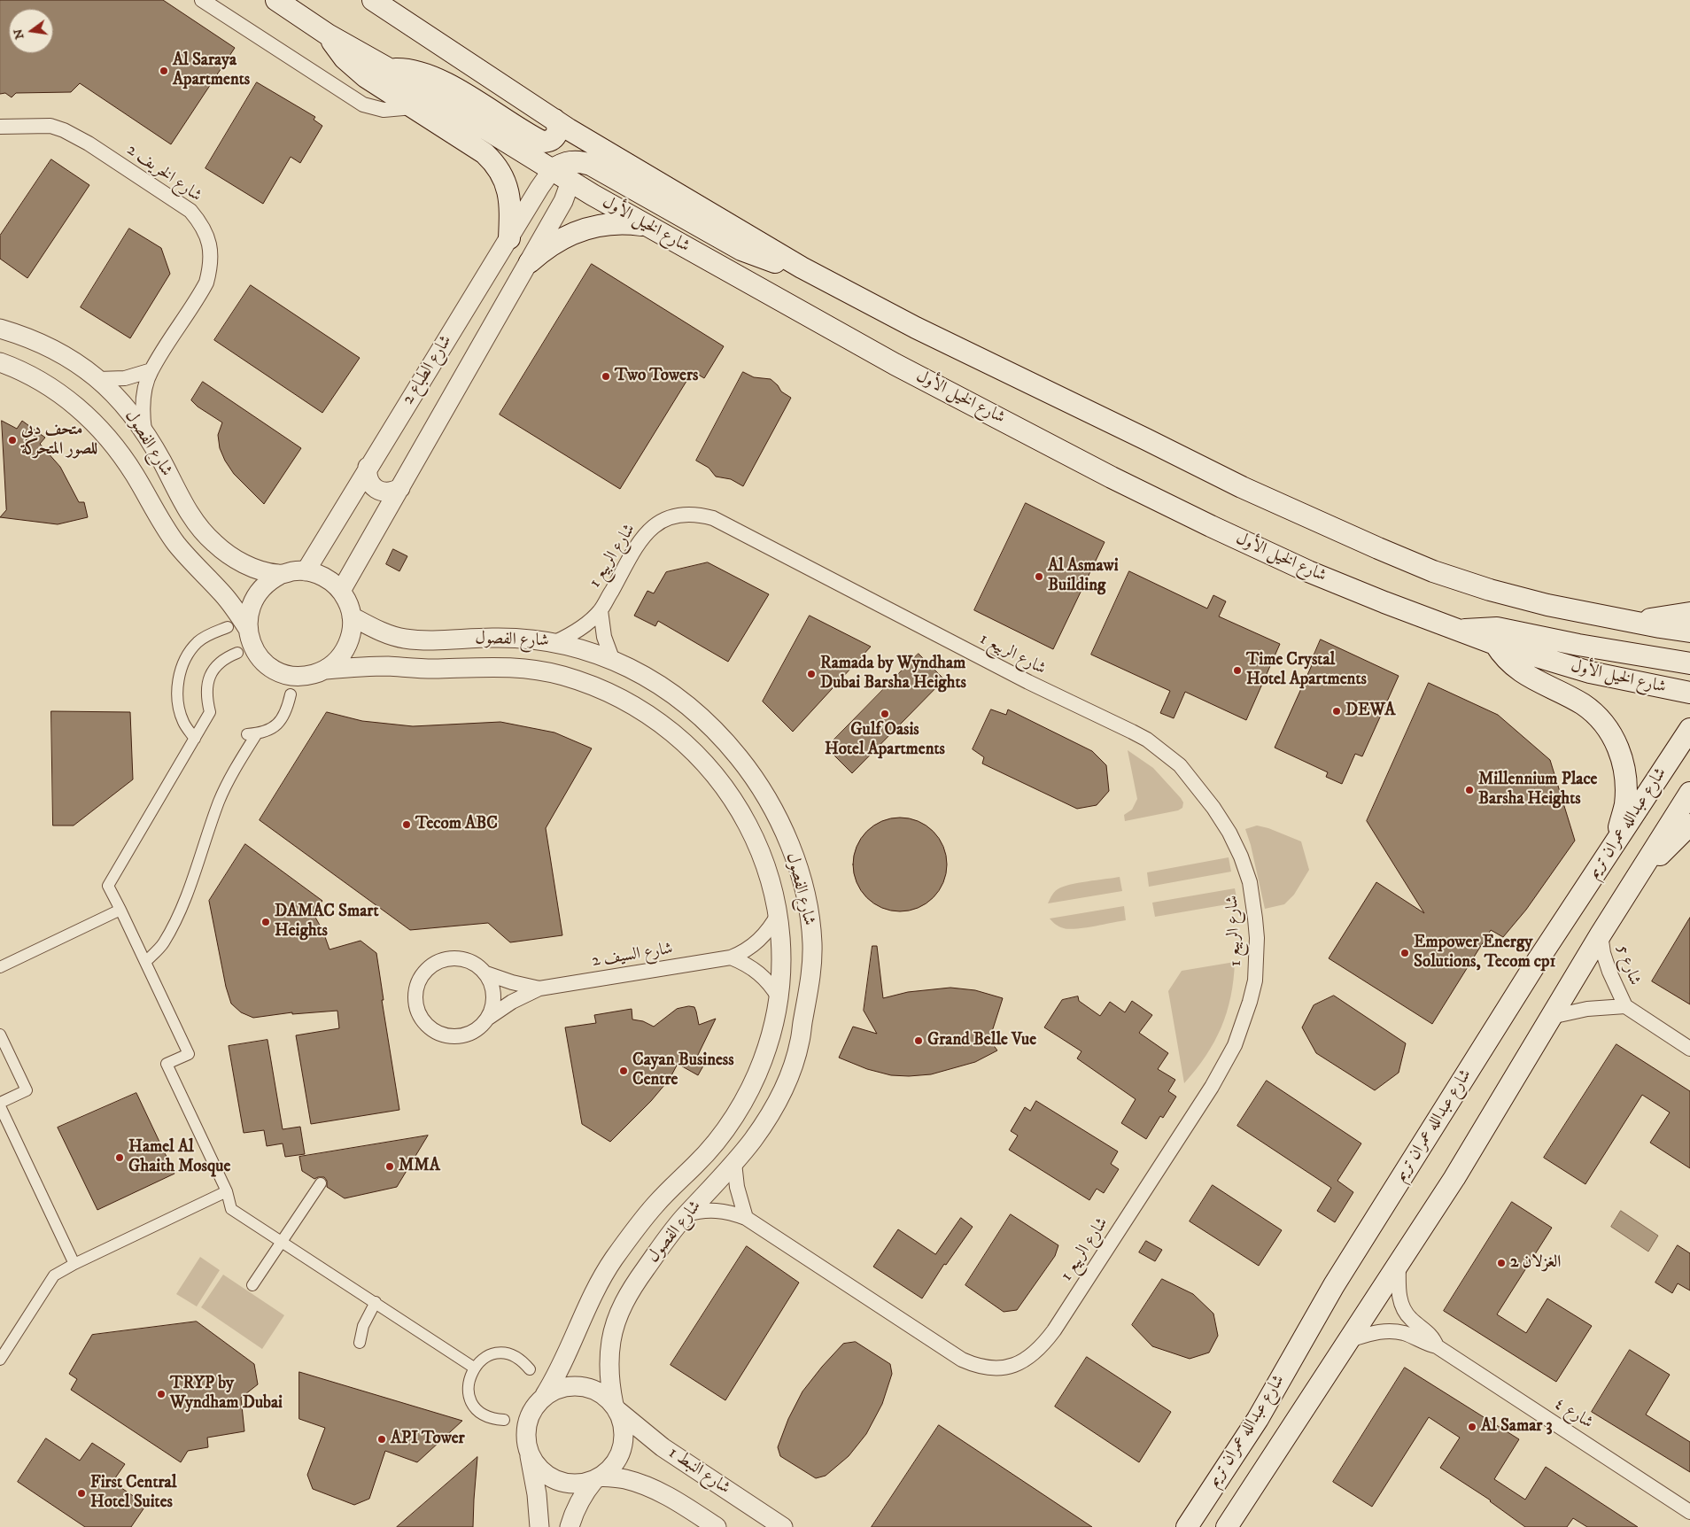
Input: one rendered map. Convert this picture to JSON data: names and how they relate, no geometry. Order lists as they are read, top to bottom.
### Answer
{
  "streets": {
    "main road": ["شارع الخيل الأول", "شارع عبدالله عمران تريم"],
    "street": [
      "شارع الخريف 2",
      "شارع الطباع 2",
      "شارع الفصول",
      "شارع الربيع 1",
      "شارع السيف 2",
      "شارع 5",
      "شارع ٤",
      "شارع النبط 1"
    ]
  },
  "crossings": [
    ["شارع الخريف 2", "شارع الفصول"],
    ["شارع الخيل الأول", "شارع الطباع 2"],
    ["شارع الطباع 2", "شارع الفصول"],
    ["شارع الفصول", "شارع الربيع 1"],
    ["شارع الفصول", "شارع السيف 2"],
    ["شارع الفصول", "شارع النبط 1"],
    ["شارع عبدالله عمران تريم", "شارع 5"],
    ["شارع عبدالله عمران تريم", "شارع ٤"]
  ],
  "places": [
    "Al Saraya Apartments",
    "Two Towers",
    "متحف دبي للصور المتحركة",
    "Al Asmawi Building",
    "Time Crystal Hotel Apartments",
    "Ramada by Wyndham Dubai Barsha Heights",
    "DEWA",
    "Gulf Oasis Hotel Apartments",
    "Millennium Place Barsha Heights",
    "Tecom ABC",
    "DAMAC Smart Heights",
    "Empower Energy Solutions, Tecom cp1",
    "Grand Belle Vue",
    "Cayan Business Centre",
    "Hamel Al Ghaith Mosque",
    "MMA",
    "الغزلان 2",
    "TRYP by Wyndham Dubai",
    "Al Samar 3",
    "API Tower",
    "First Central Hotel Suites"
  ],
  "north": "left"
}
